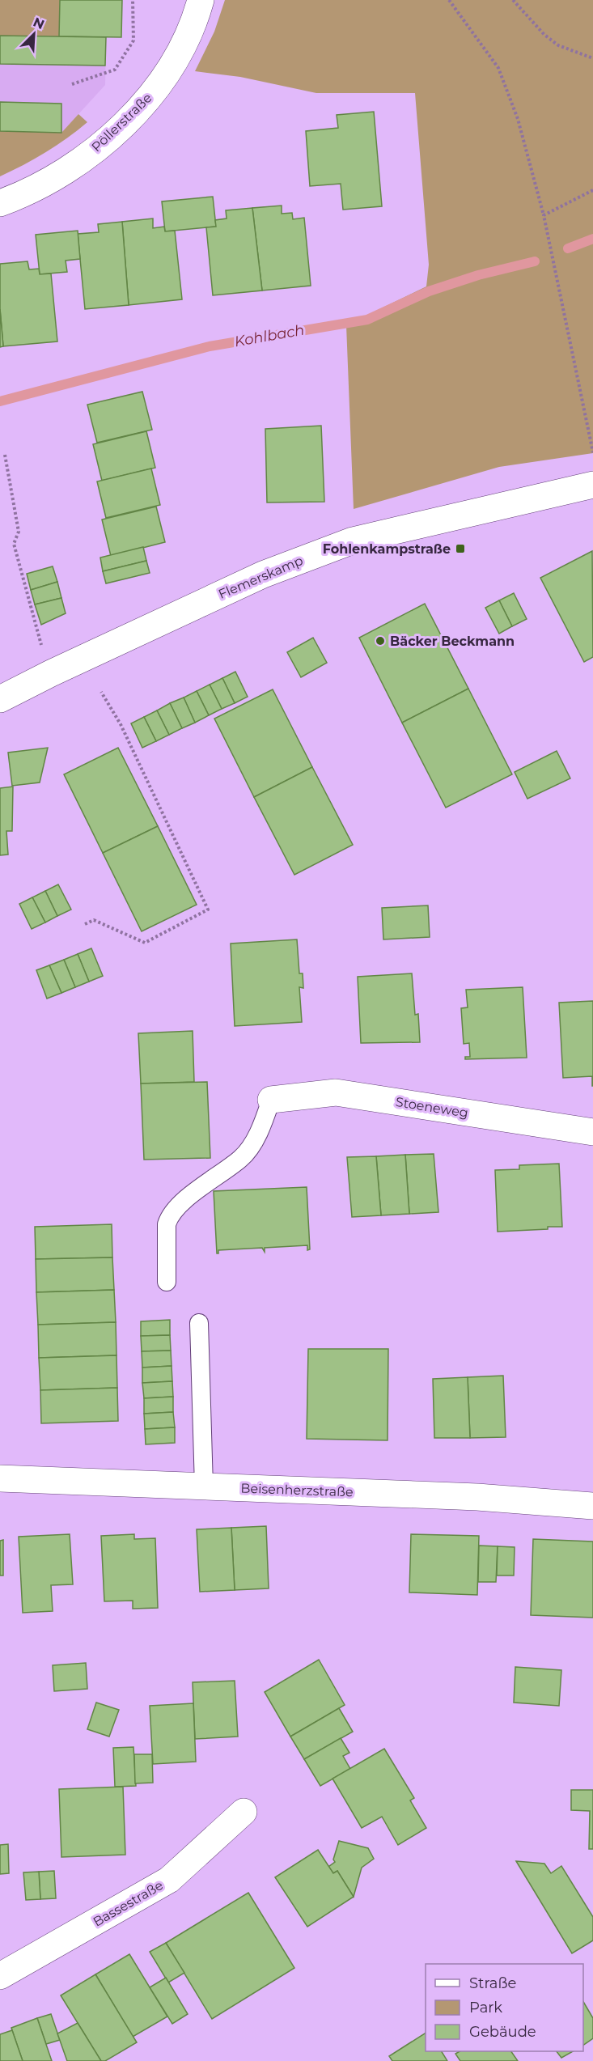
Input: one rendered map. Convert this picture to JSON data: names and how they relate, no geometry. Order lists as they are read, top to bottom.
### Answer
{
  "streets": {
    "street": [
      "Pöllerstraße",
      "Flemerskamp",
      "Stoeneweg",
      "Beisenherzstraße",
      "Bassestraße"
    ]
  },
  "water": ["Kohlbach"],
  "places": {
    "transit": ["Fohlenkampstraße"],
    "other": ["Bäcker Beckmann"]
  },
  "legend": ["Straße", "Park", "Gebäude"],
  "north": "top right"
}
